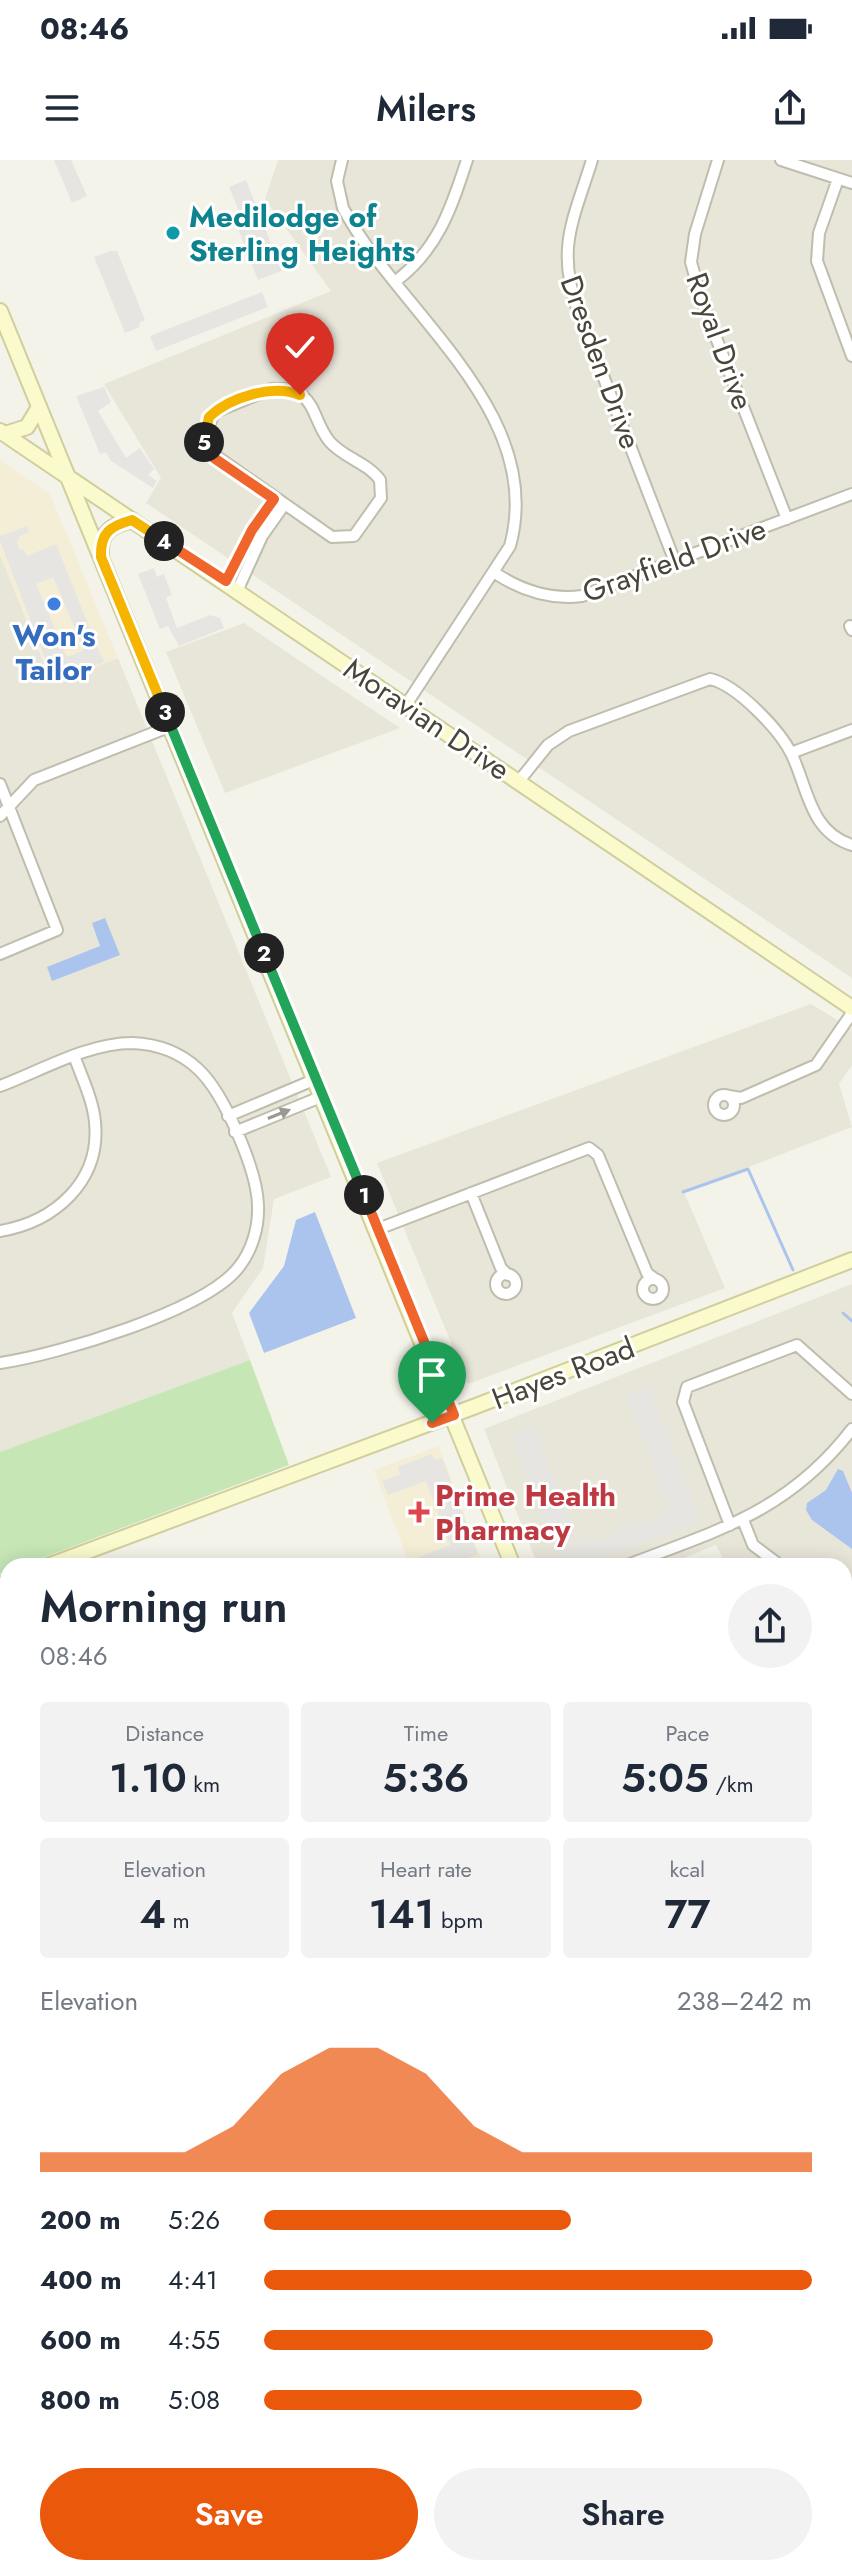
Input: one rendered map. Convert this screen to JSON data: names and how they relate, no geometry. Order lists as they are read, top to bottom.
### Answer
{
  "streets": {
    "street": [
      "Royal Drive",
      "Dresden Drive",
      "Grayfield Drive",
      "Moravian Drive",
      "Hayes Road"
    ]
  },
  "crossings": [
    ["Royal Drive", "Grayfield Drive"],
    ["Dresden Drive", "Grayfield Drive"]
  ],
  "places": {
    "other": ["Medilodge of Sterling Heights", "Won's Tailor"],
    "health": ["Prime Health Pharmacy"]
  },
  "page": {
    "status": "08:46",
    "header": "Milers",
    "pins": [
      "5",
      "4",
      "3",
      "2",
      "1"
    ],
    "heading": ["Morning run", "08:46"],
    "stats": [
      ["Distance", "1.10 km"],
      ["Time", "5:36"],
      ["Pace", "5:05 /km"],
      ["Elevation", "4 m"],
      ["Heart rate", "141 bpm"],
      ["kcal", "77"]
    ],
    "chart": ["Elevation", "238–242 m"],
    "list": [
      {
        "name": "200 m",
        "note": "5:26"
      },
      {
        "name": "400 m",
        "note": "4:41"
      },
      {
        "name": "600 m",
        "note": "4:55"
      },
      {
        "name": "800 m",
        "note": "5:08"
      }
    ],
    "buttons": ["Save", "Share"]
  }
}
